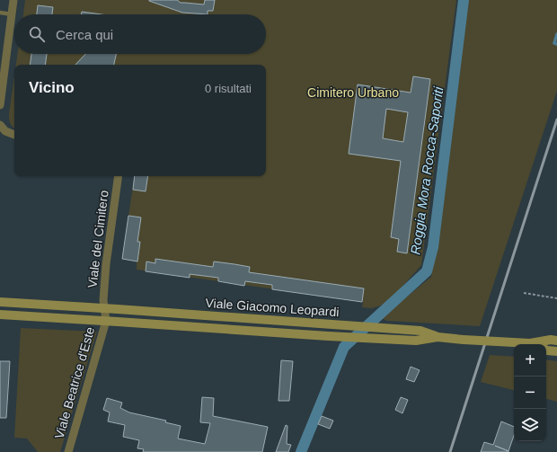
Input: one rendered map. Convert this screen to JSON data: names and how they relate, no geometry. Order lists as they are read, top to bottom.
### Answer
{
  "streets": {
    "main road": ["Viale Giacomo Leopardi"],
    "street": ["Viale del Cimitero", "Viale Beatrice d'Este"]
  },
  "crossings": [
    ["Viale del Cimitero", "Viale Giacomo Leopardi"],
    ["Viale del Cimitero", "Viale Beatrice d'Este"],
    ["Viale Giacomo Leopardi", "Viale Beatrice d'Este"]
  ],
  "water": ["Roggia Mora Rocca-Saporiti"],
  "parks": ["Cimitero Urbano"],
  "page": {
    "search": "Cerca qui",
    "heading": ["Vicino", "0 risultati"],
    "map_buttons": ["+", "−"]
  }
}
